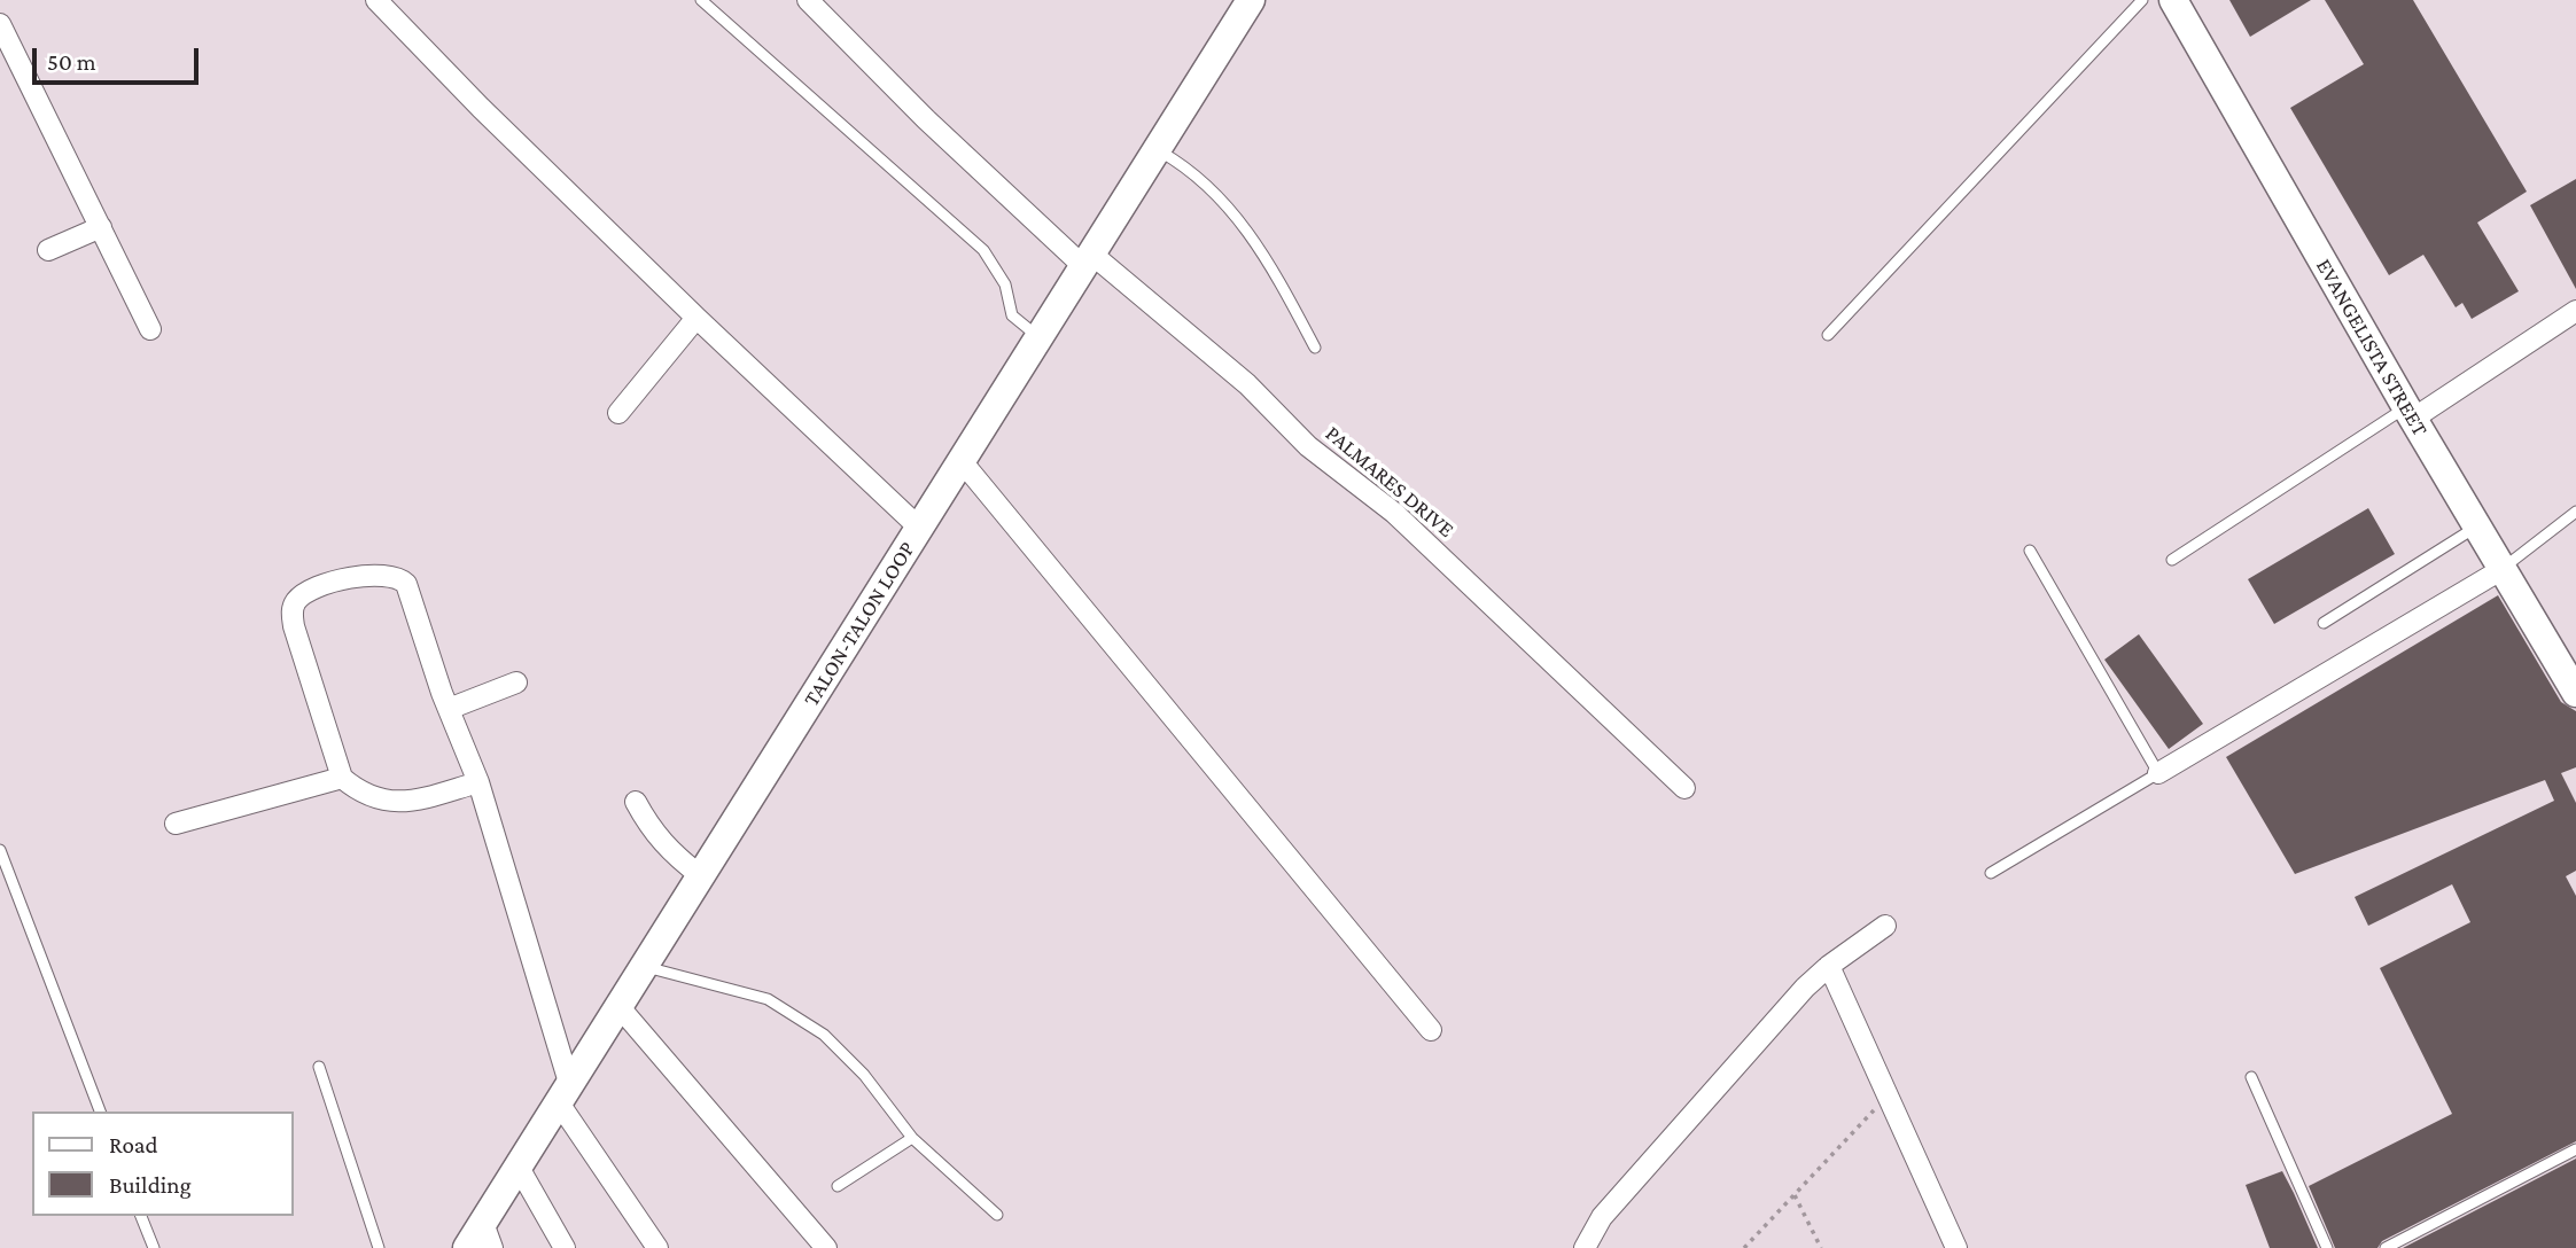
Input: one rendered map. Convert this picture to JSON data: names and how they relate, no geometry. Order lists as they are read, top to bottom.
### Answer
{
  "streets": {
    "street": ["EVANGELISTA STREET", "PALMARES DRIVE", "TALON-TALON LOOP"]
  },
  "crossings": [
    ["PALMARES DRIVE", "TALON-TALON LOOP"]
  ],
  "legend": ["Road", "Building"],
  "scale_bar": "50 m"
}
